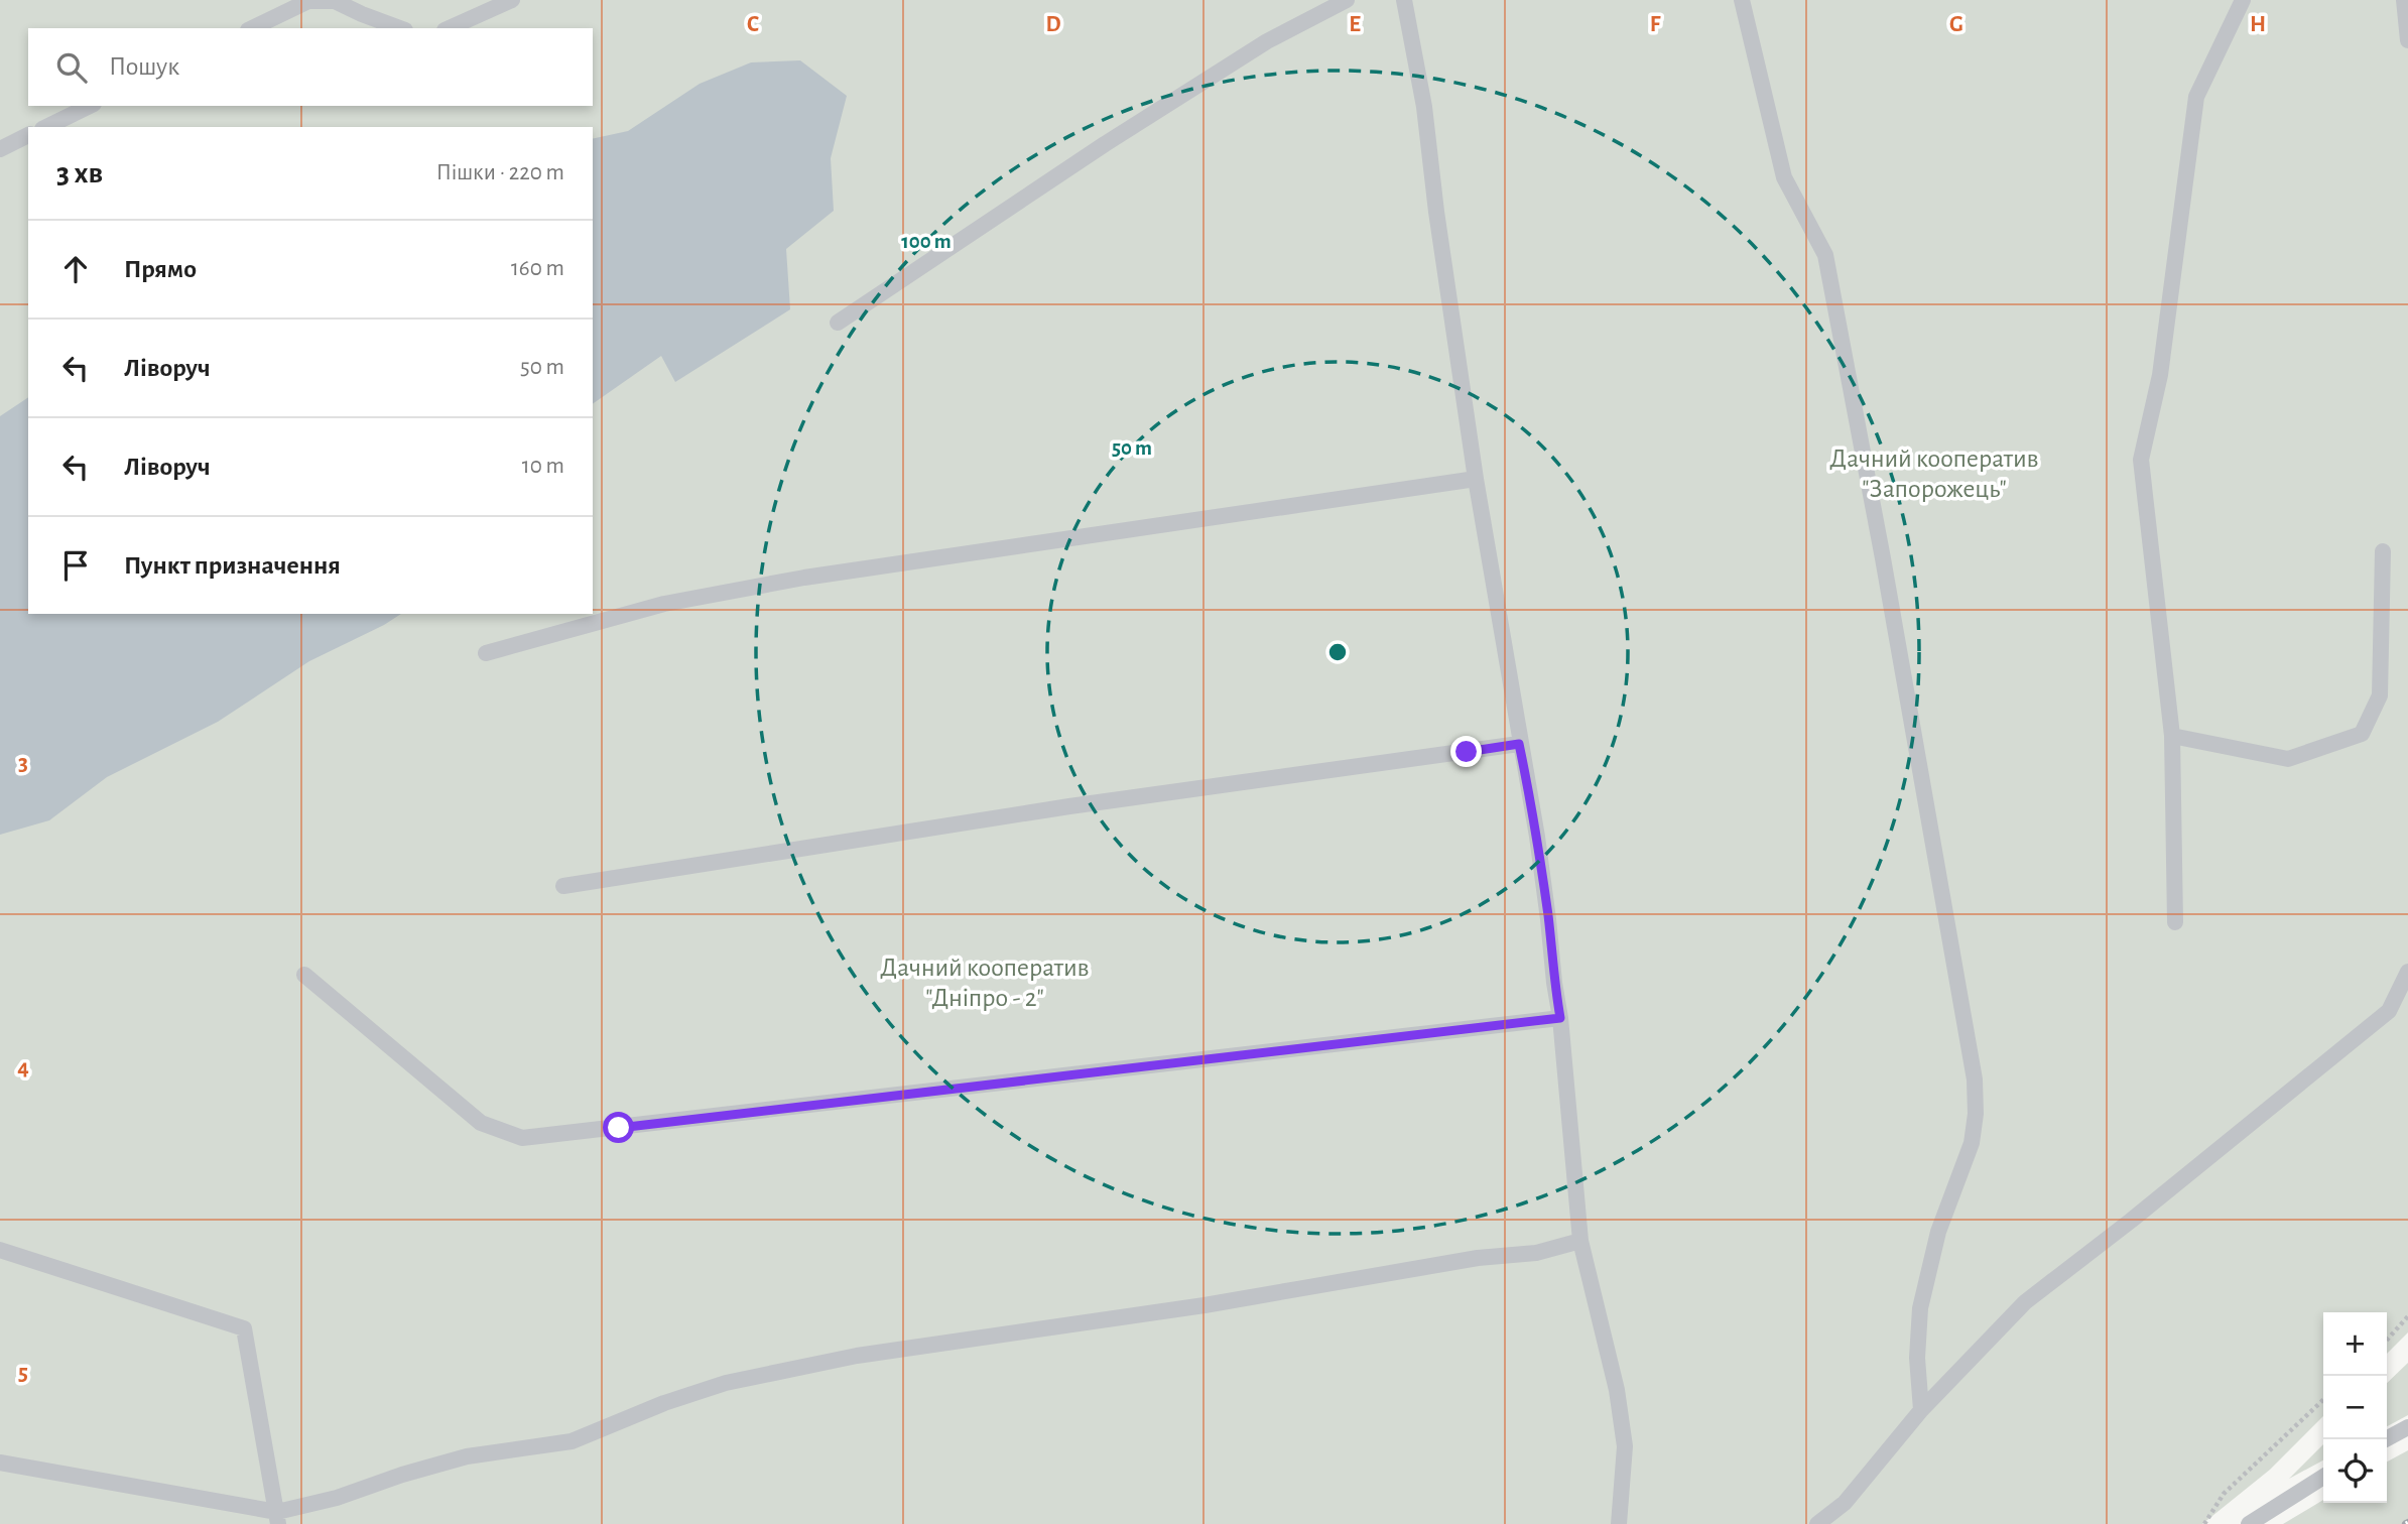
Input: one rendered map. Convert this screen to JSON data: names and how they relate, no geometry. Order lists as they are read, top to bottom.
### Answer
{
  "parks": ["Дачний кооператив \"Запорожець\"", "Дачний кооператив \"Дніпро - 2\""],
  "page": {
    "search": "Пошук",
    "heading": ["3 хв", "Пішки · 220 m"],
    "list": [
      ["Прямо", "160 m"],
      ["Ліворуч", "50 m"],
      ["Ліворуч", "10 m"],
      "Пункт призначення"
    ],
    "map_buttons": ["+", "−"]
  },
  "grid": {
    "columns": [
      "C",
      "D",
      "E",
      "F",
      "G",
      "H"
    ],
    "rows": ["3", "4", "5"]
  },
  "rings": ["100 m", "50 m"]
}
